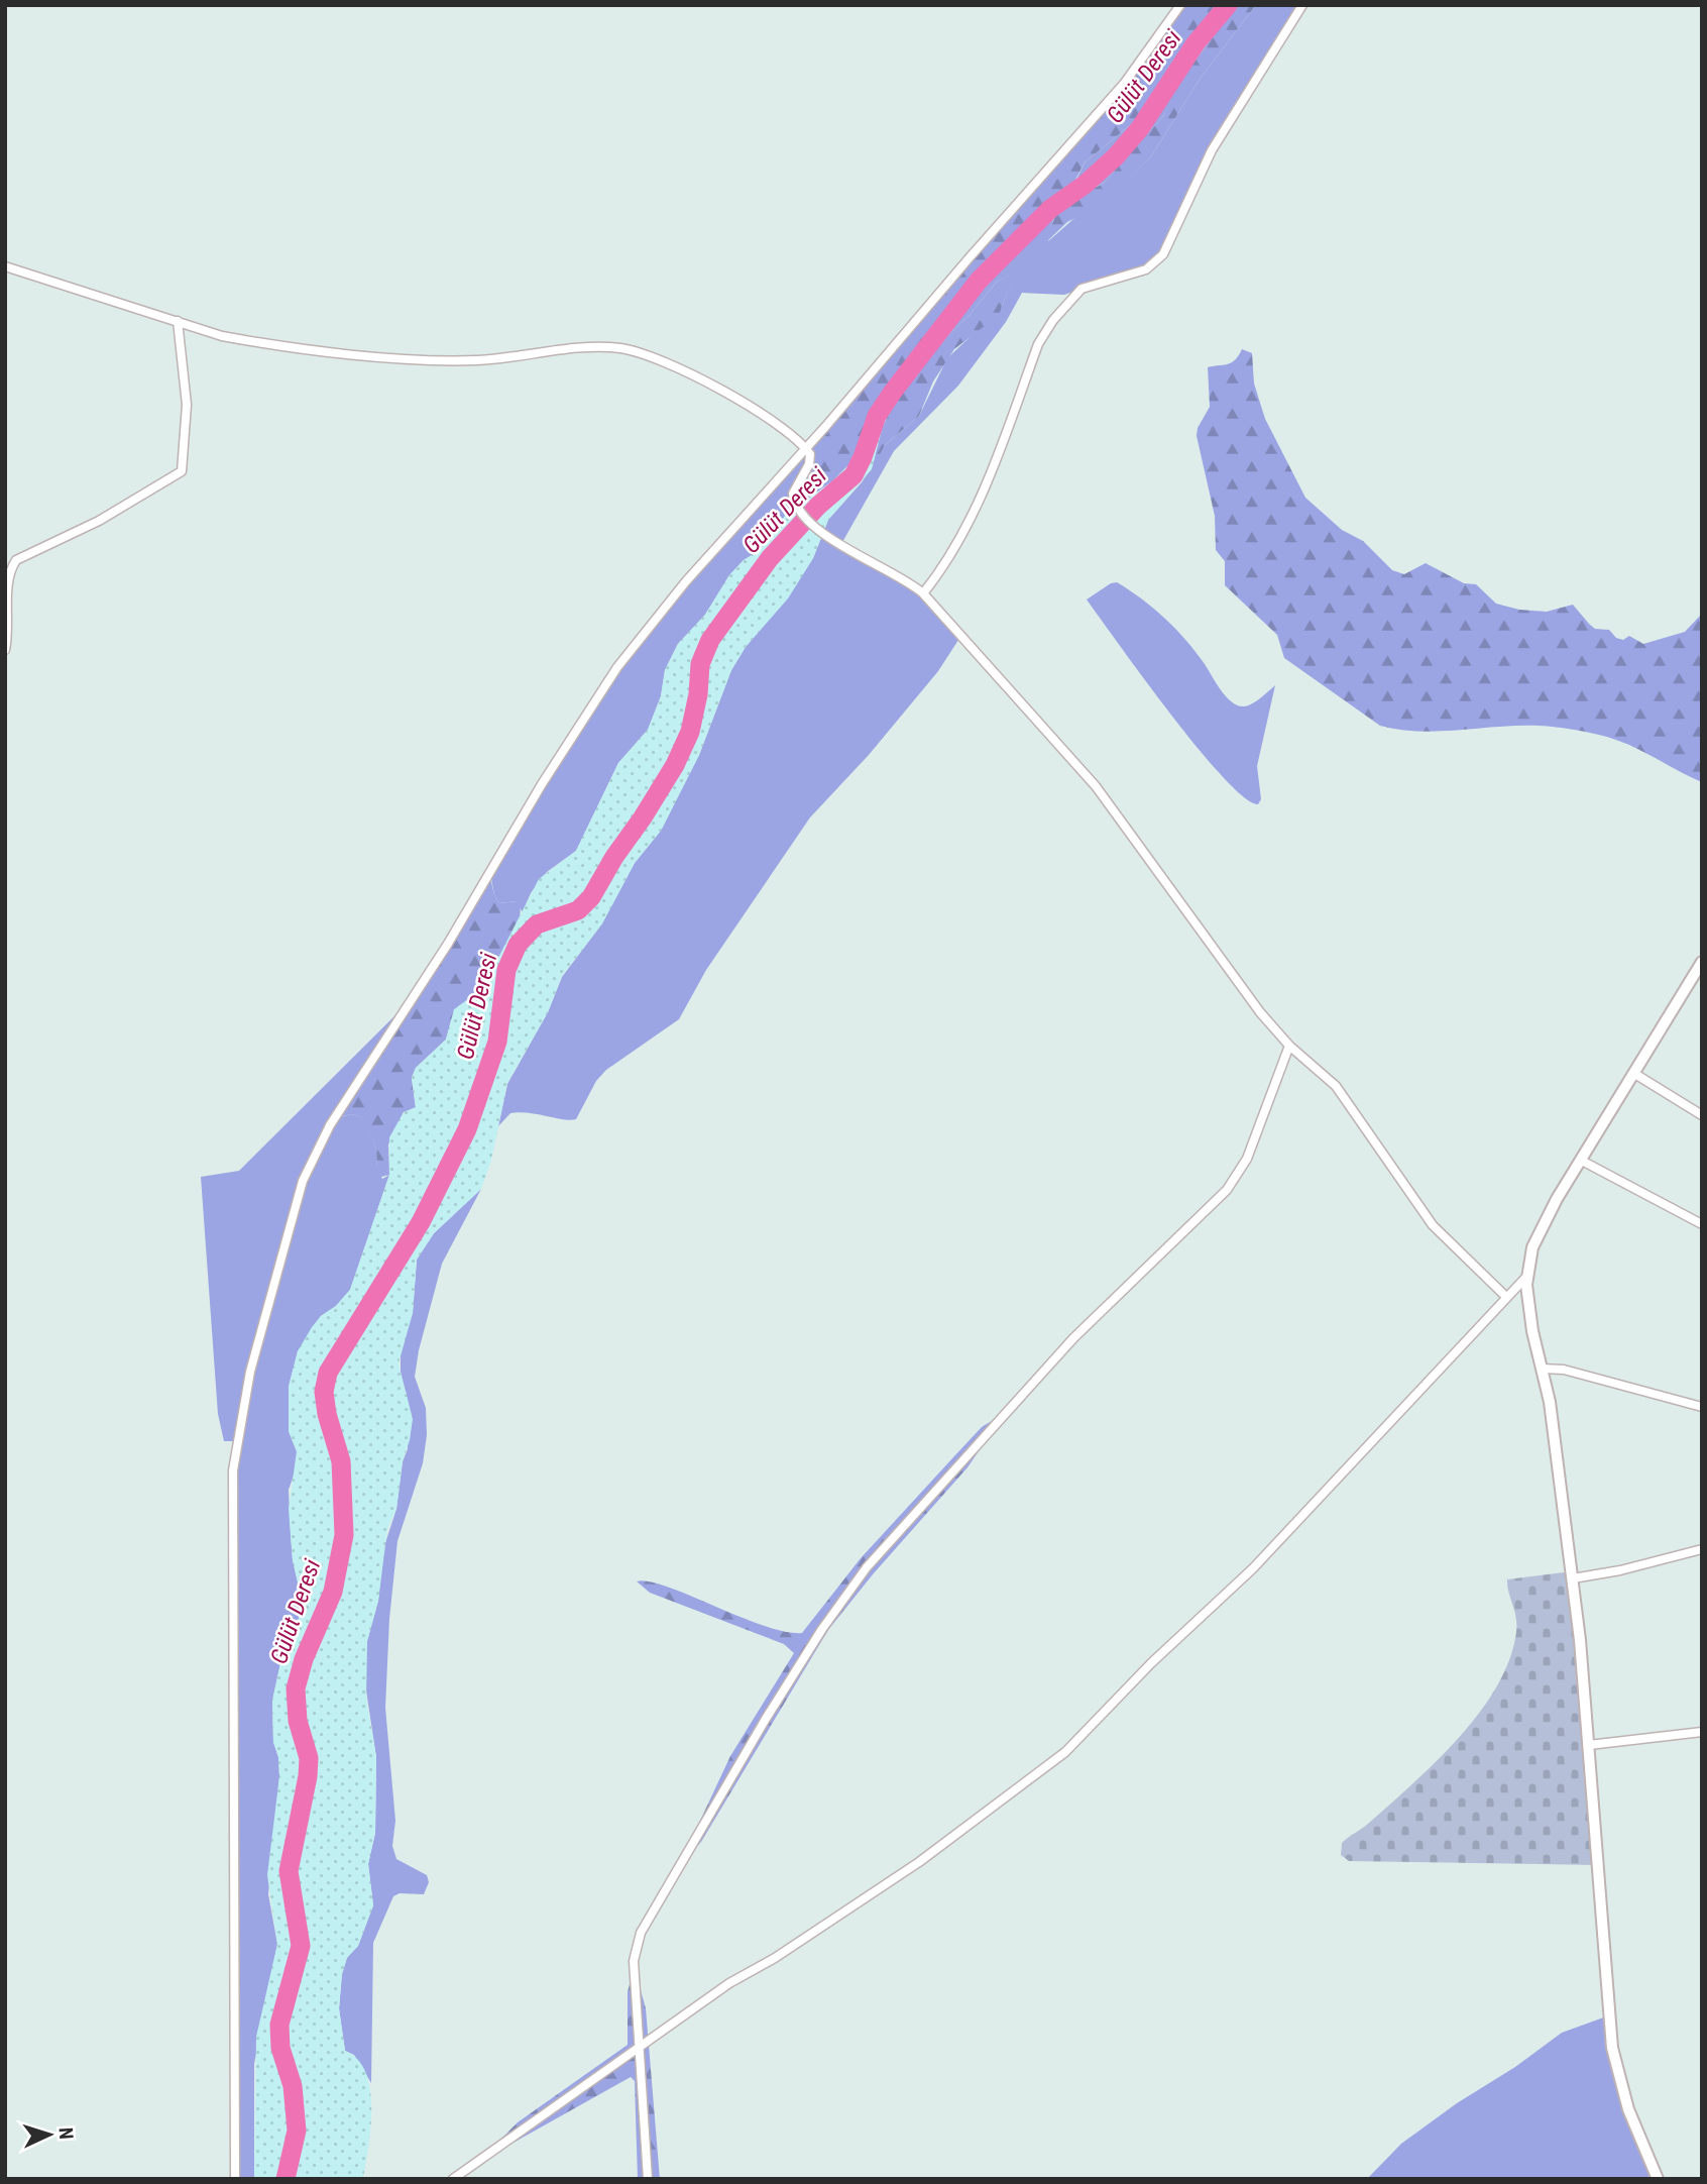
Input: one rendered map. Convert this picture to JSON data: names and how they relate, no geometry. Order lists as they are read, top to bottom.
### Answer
{
  "water": ["Gülüt Deresi"],
  "north": "right"
}
